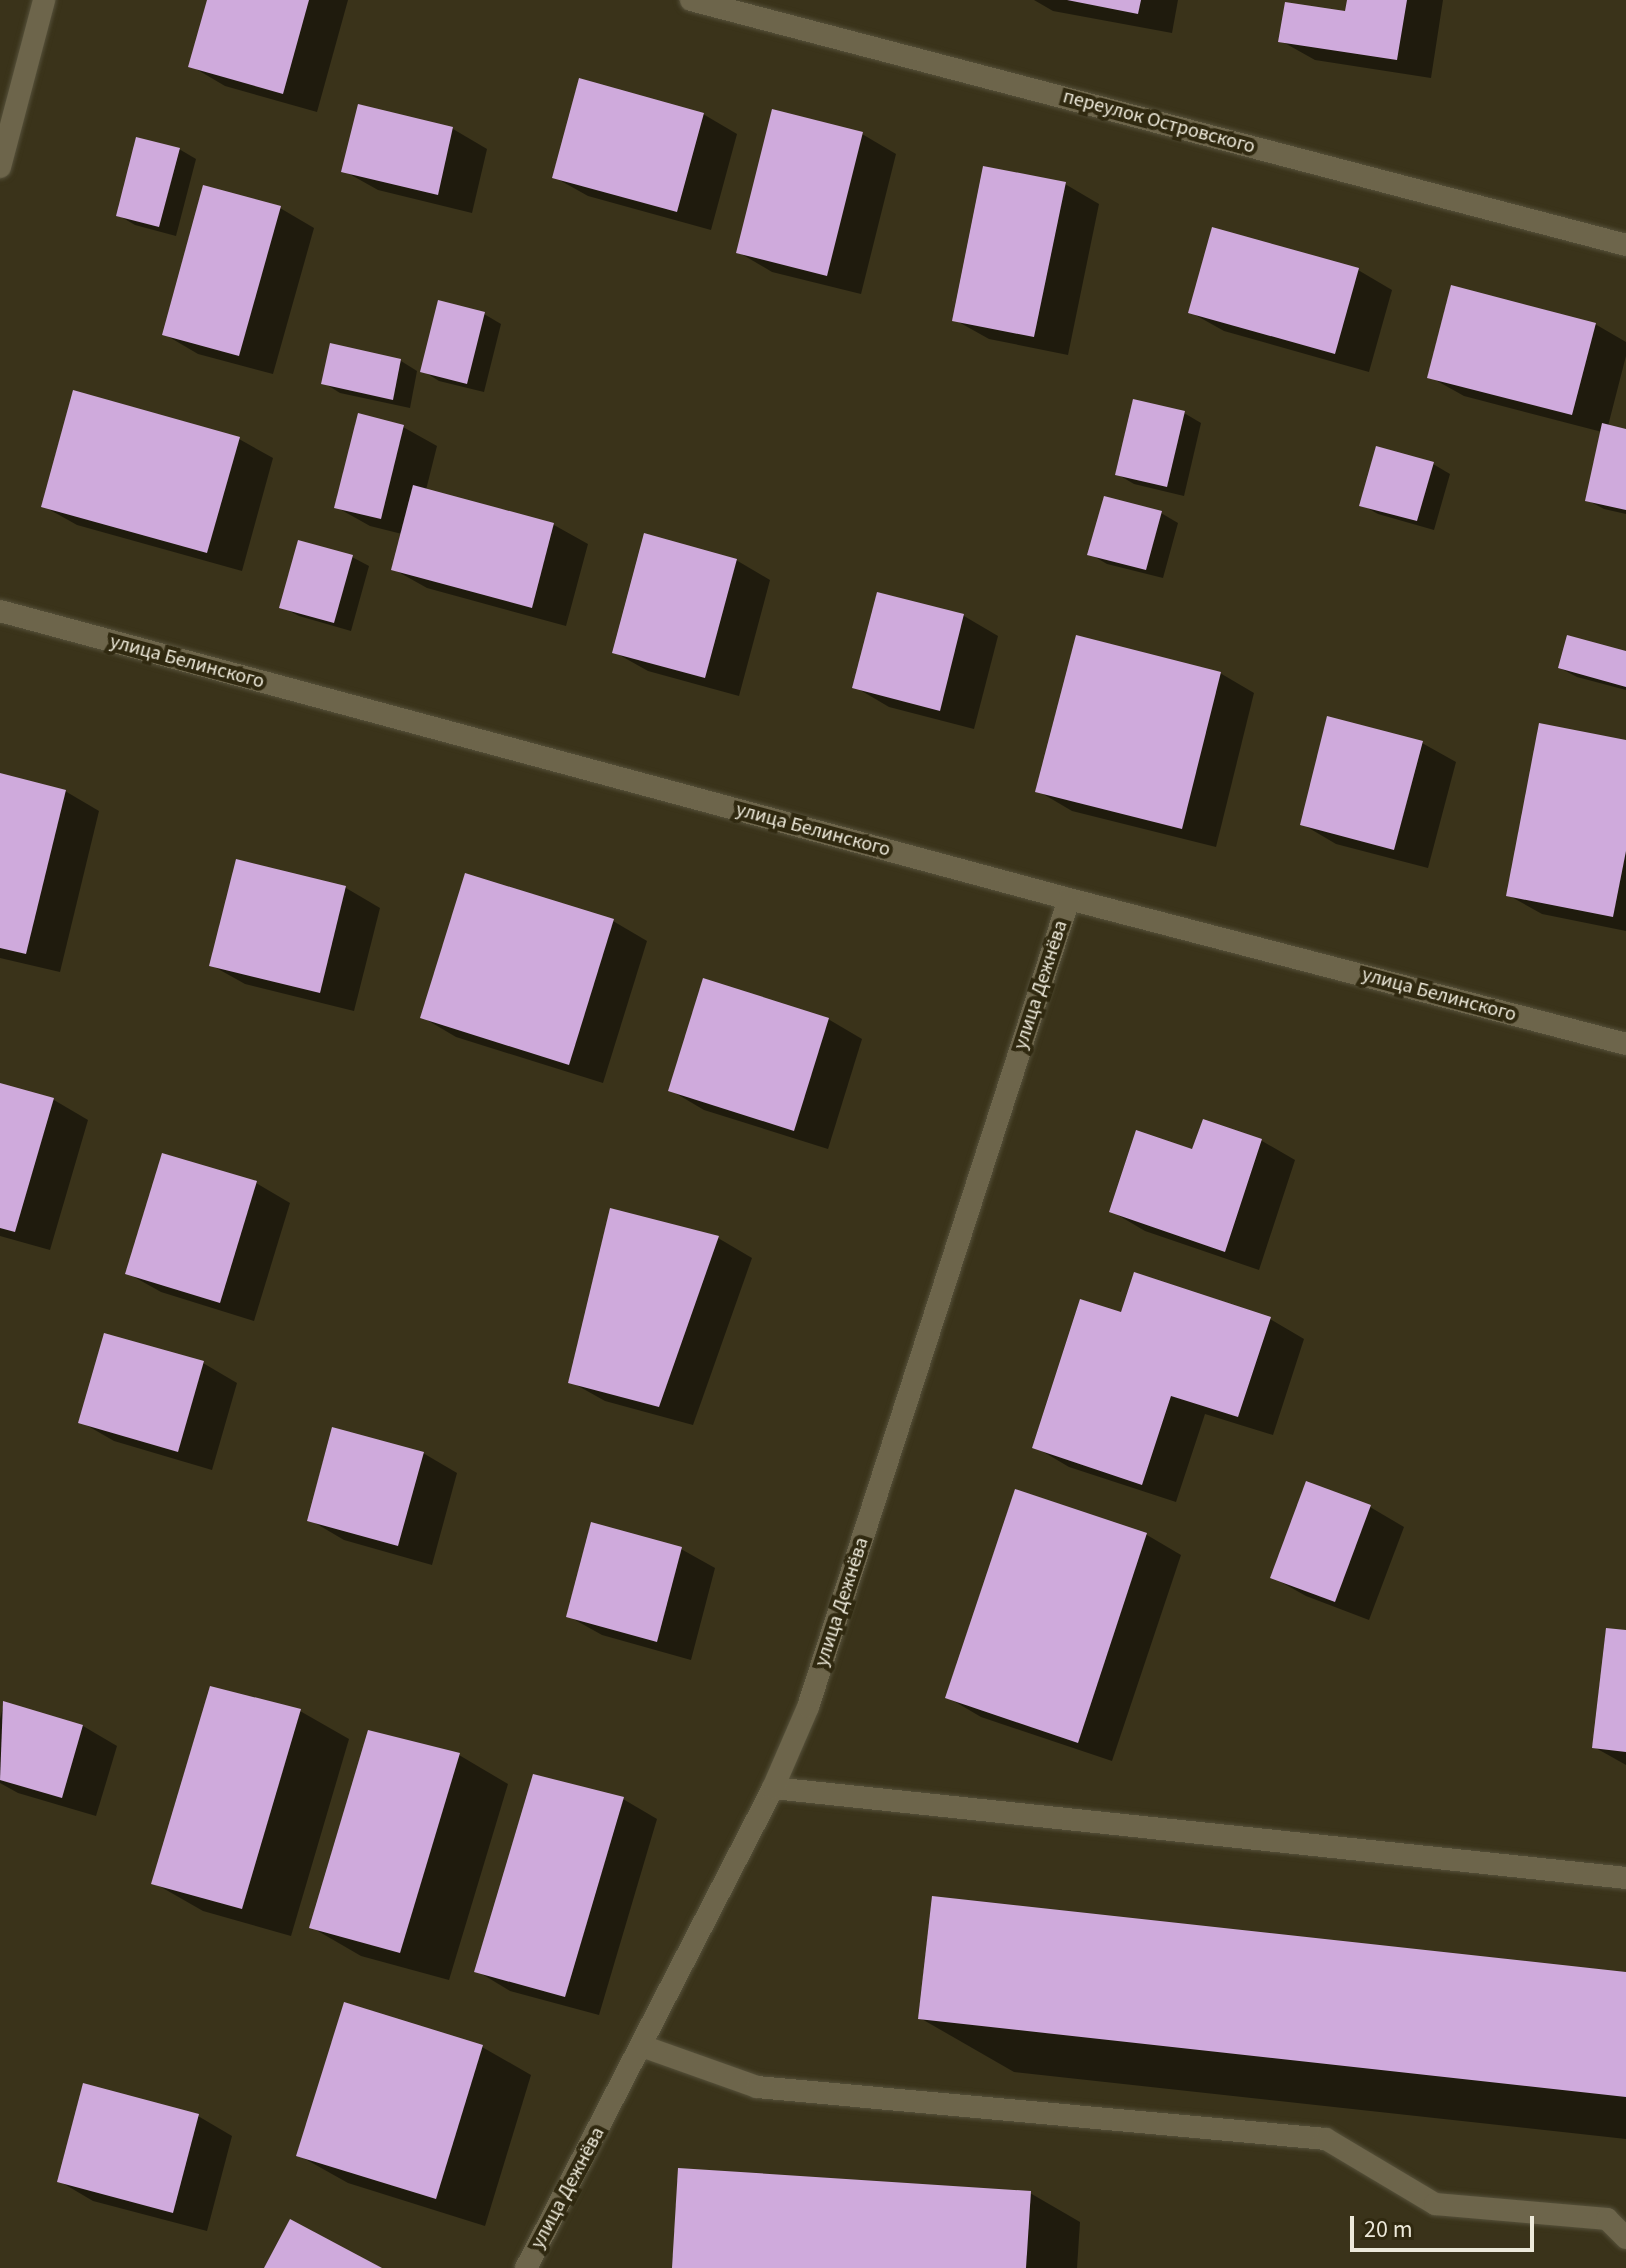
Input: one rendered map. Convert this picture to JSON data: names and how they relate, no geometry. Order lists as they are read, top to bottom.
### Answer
{
  "streets": {
    "street": ["переулок Островского", "улица Белинского", "улица Дежнёва"]
  },
  "crossings": [
    ["улица Белинского", "улица Дежнёва"]
  ],
  "scale_bar": "20 m"
}
